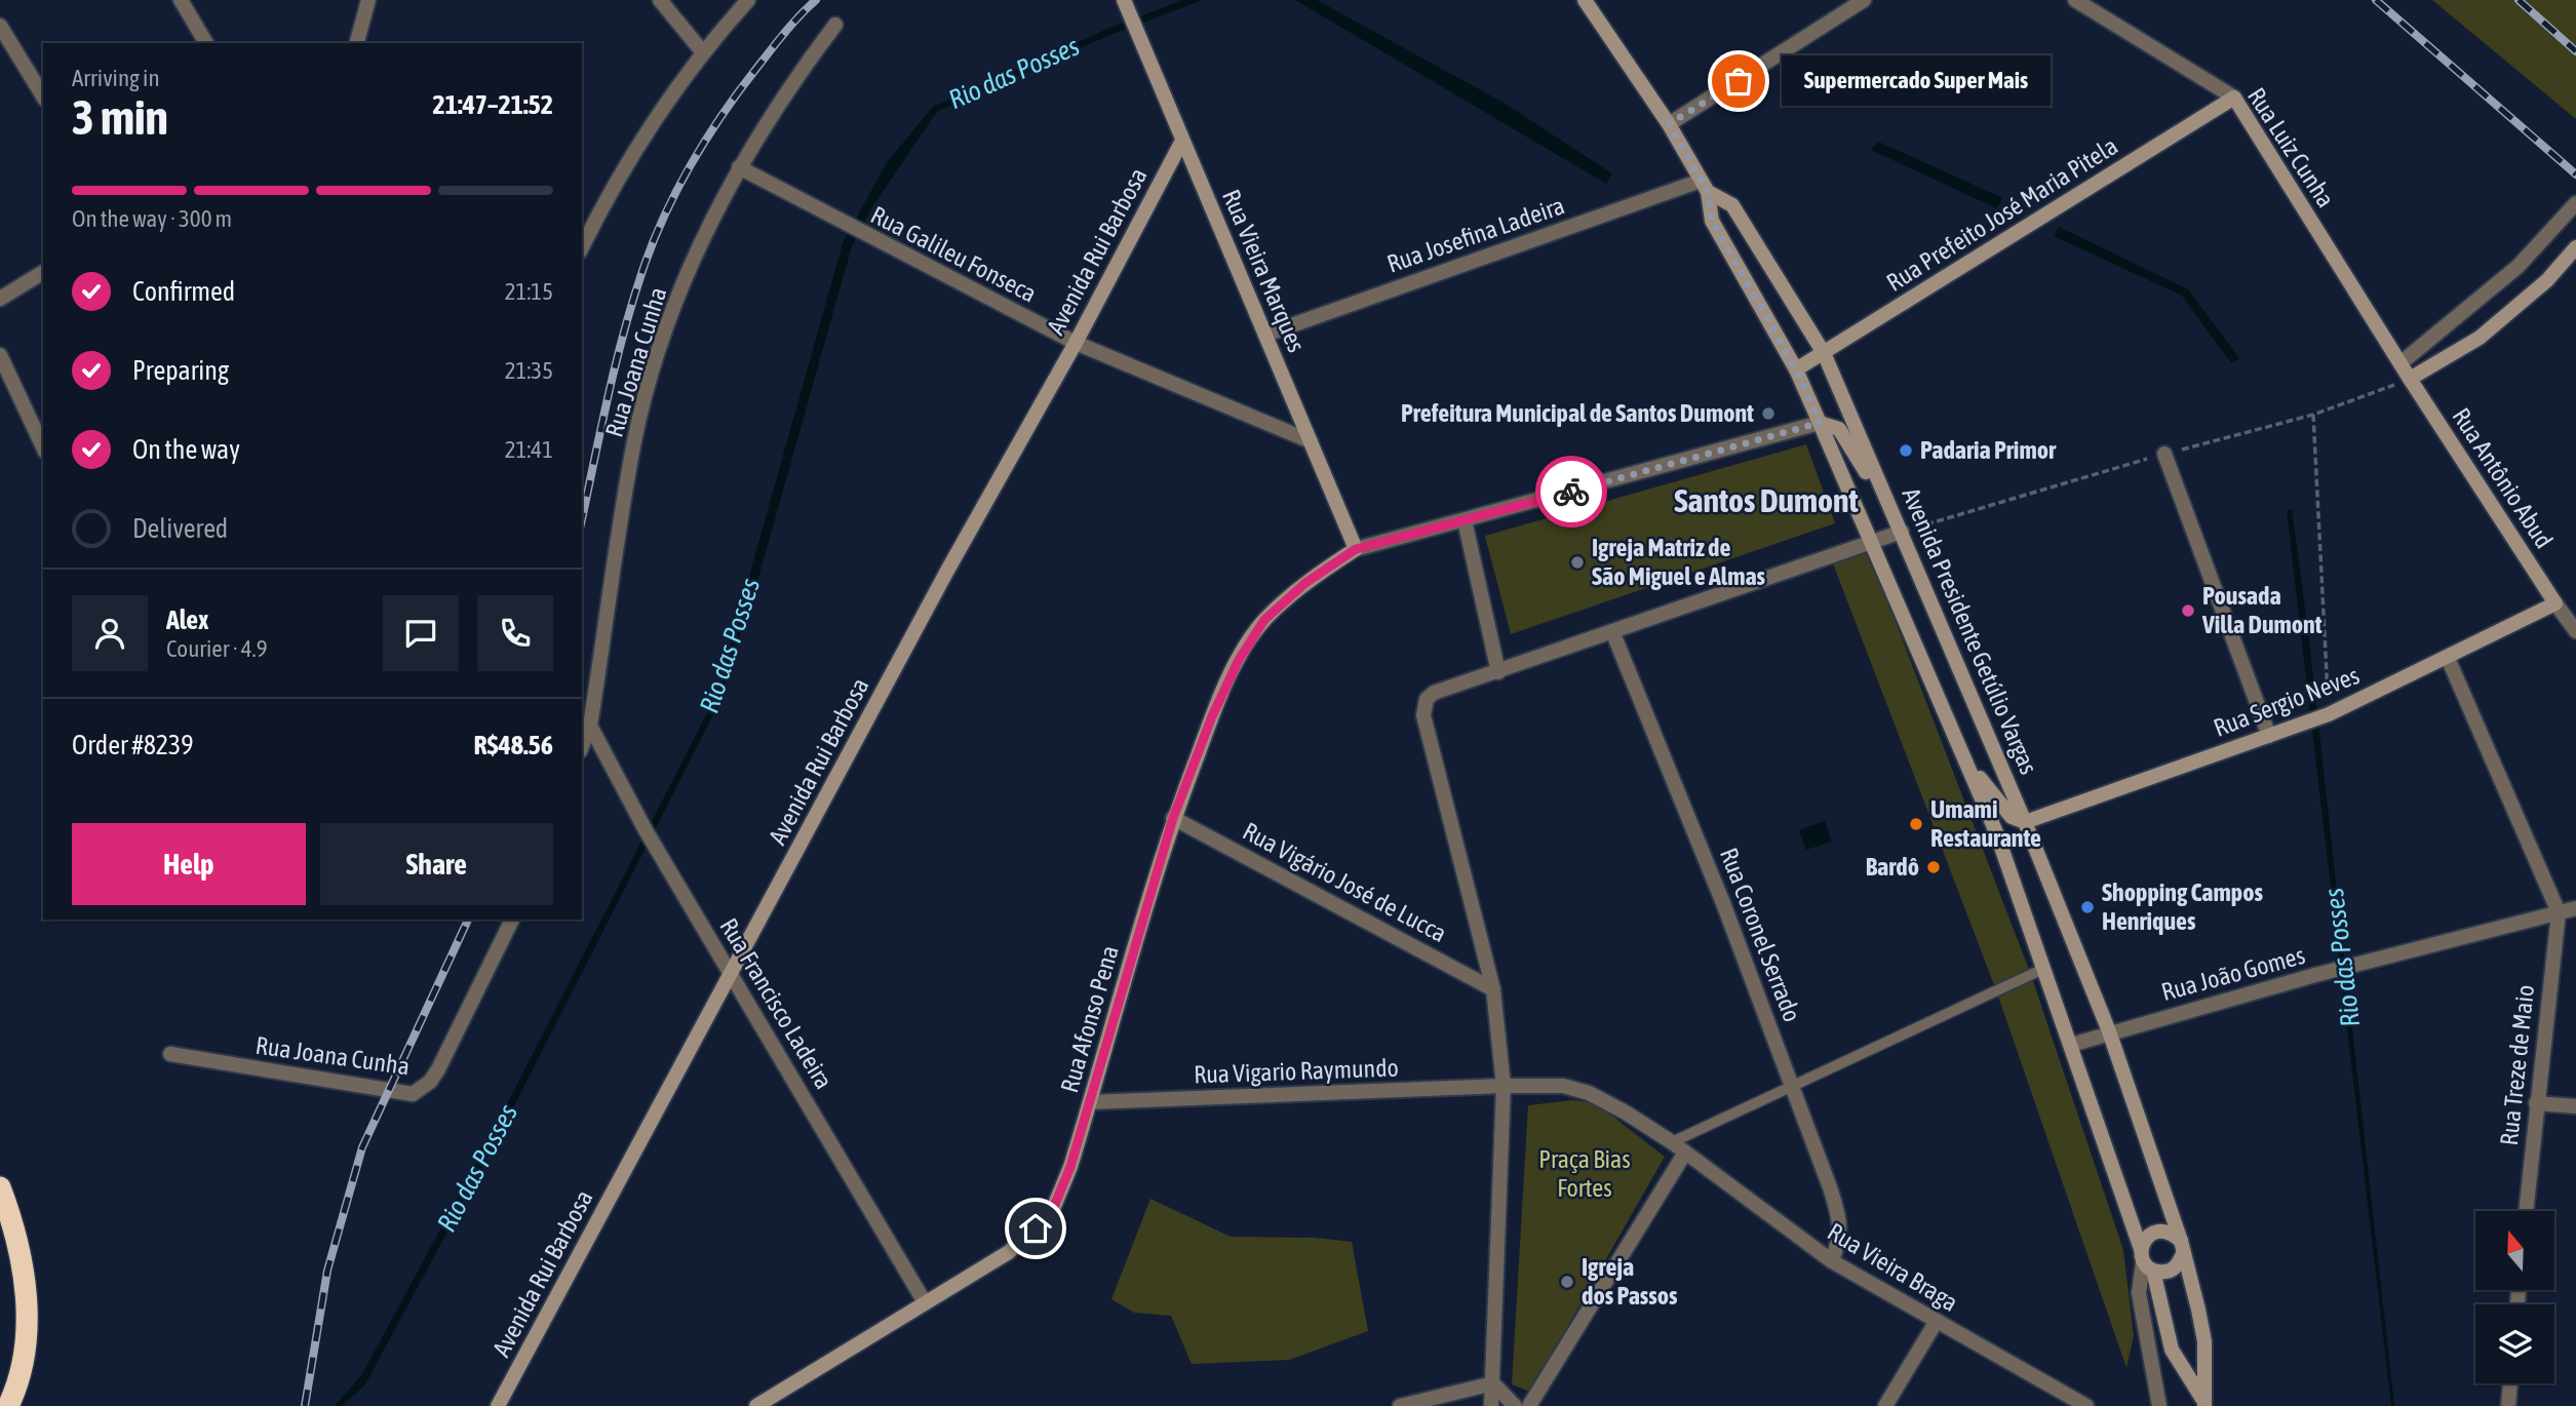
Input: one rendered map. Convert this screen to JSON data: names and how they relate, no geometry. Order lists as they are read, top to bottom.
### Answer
{
  "streets": {
    "main road": [
      "Rua Luiz Cunha",
      "Rua Prefeito José Maria Pitela",
      "Avenida Rui Barbosa",
      "Rua Vieira Marques",
      "Rua Antônio Abud",
      "Avenida Presidente Getúlio Vargas",
      "Rua Sergio Neves",
      "Rua Afonso Pena"
    ],
    "street": [
      "Rua Josefina Ladeira",
      "Rua Galileu Fonseca",
      "Rua Joana Cunha",
      "Rua Vigário José de Lucca",
      "Rua Coronel Serrado",
      "Rua João Gomes",
      "Rua Francisco Ladeira",
      "Rua Treze de Maio",
      "Rua Vigario Raymundo",
      "Rua Vieira Braga"
    ]
  },
  "crossings": [
    ["Rua Luiz Cunha", "Rua Prefeito José Maria Pitela"],
    ["Rua Luiz Cunha", "Rua Antônio Abud"],
    ["Rua Prefeito José Maria Pitela", "Avenida Presidente Getúlio Vargas"],
    ["Rua Josefina Ladeira", "Rua Vieira Marques"],
    ["Rua Josefina Ladeira", "Avenida Presidente Getúlio Vargas"],
    ["Avenida Rui Barbosa", "Rua Galileu Fonseca"],
    ["Avenida Rui Barbosa", "Rua Vieira Marques"],
    ["Avenida Rui Barbosa", "Rua Francisco Ladeira"],
    ["Rua Galileu Fonseca", "Rua Vieira Marques"],
    ["Rua Galileu Fonseca", "Rua Joana Cunha"],
    ["Rua Vieira Marques", "Rua Afonso Pena"],
    ["Rua Joana Cunha", "Rua Francisco Ladeira"],
    ["Rua Antônio Abud", "Rua Sergio Neves"],
    ["Avenida Presidente Getúlio Vargas", "Rua Sergio Neves"],
    ["Avenida Presidente Getúlio Vargas", "Rua João Gomes"],
    ["Rua Vigário José de Lucca", "Rua Afonso Pena"],
    ["Rua Coronel Serrado", "Rua Vieira Braga"],
    ["Rua João Gomes", "Rua Treze de Maio"],
    ["Rua Francisco Ladeira", "Rua Afonso Pena"],
    ["Rua Afonso Pena", "Rua Vigario Raymundo"]
  ],
  "districts": ["Santos Dumont"],
  "water": ["Rio das Posses"],
  "parks": ["Praça Bias Fortes"],
  "places": [
    "Supermercado Super Mais",
    "Prefeitura Municipal de Santos Dumont",
    "Padaria Primor",
    "Igreja Matriz de São Miguel e Almas",
    "Pousada Villa Dumont",
    "Umami Restaurante",
    "Bardô",
    "Shopping Campos Henriques",
    "Igreja dos Passos"
  ],
  "north": "top",
  "page": {
    "heading": ["3 min", "Arriving in", "21:47–21:52"],
    "panel": [
      "Alex",
      "Courier · 4.9",
      "Order #8239",
      "R$48.56"
    ],
    "bubble": "Supermercado Super Mais",
    "bar": "On the way · 300 m",
    "list": [
      ["Confirmed", "21:15"],
      ["Preparing", "21:35"],
      ["On the way", "21:41"],
      "Delivered"
    ],
    "buttons": ["Help", "Share"]
  }
}
